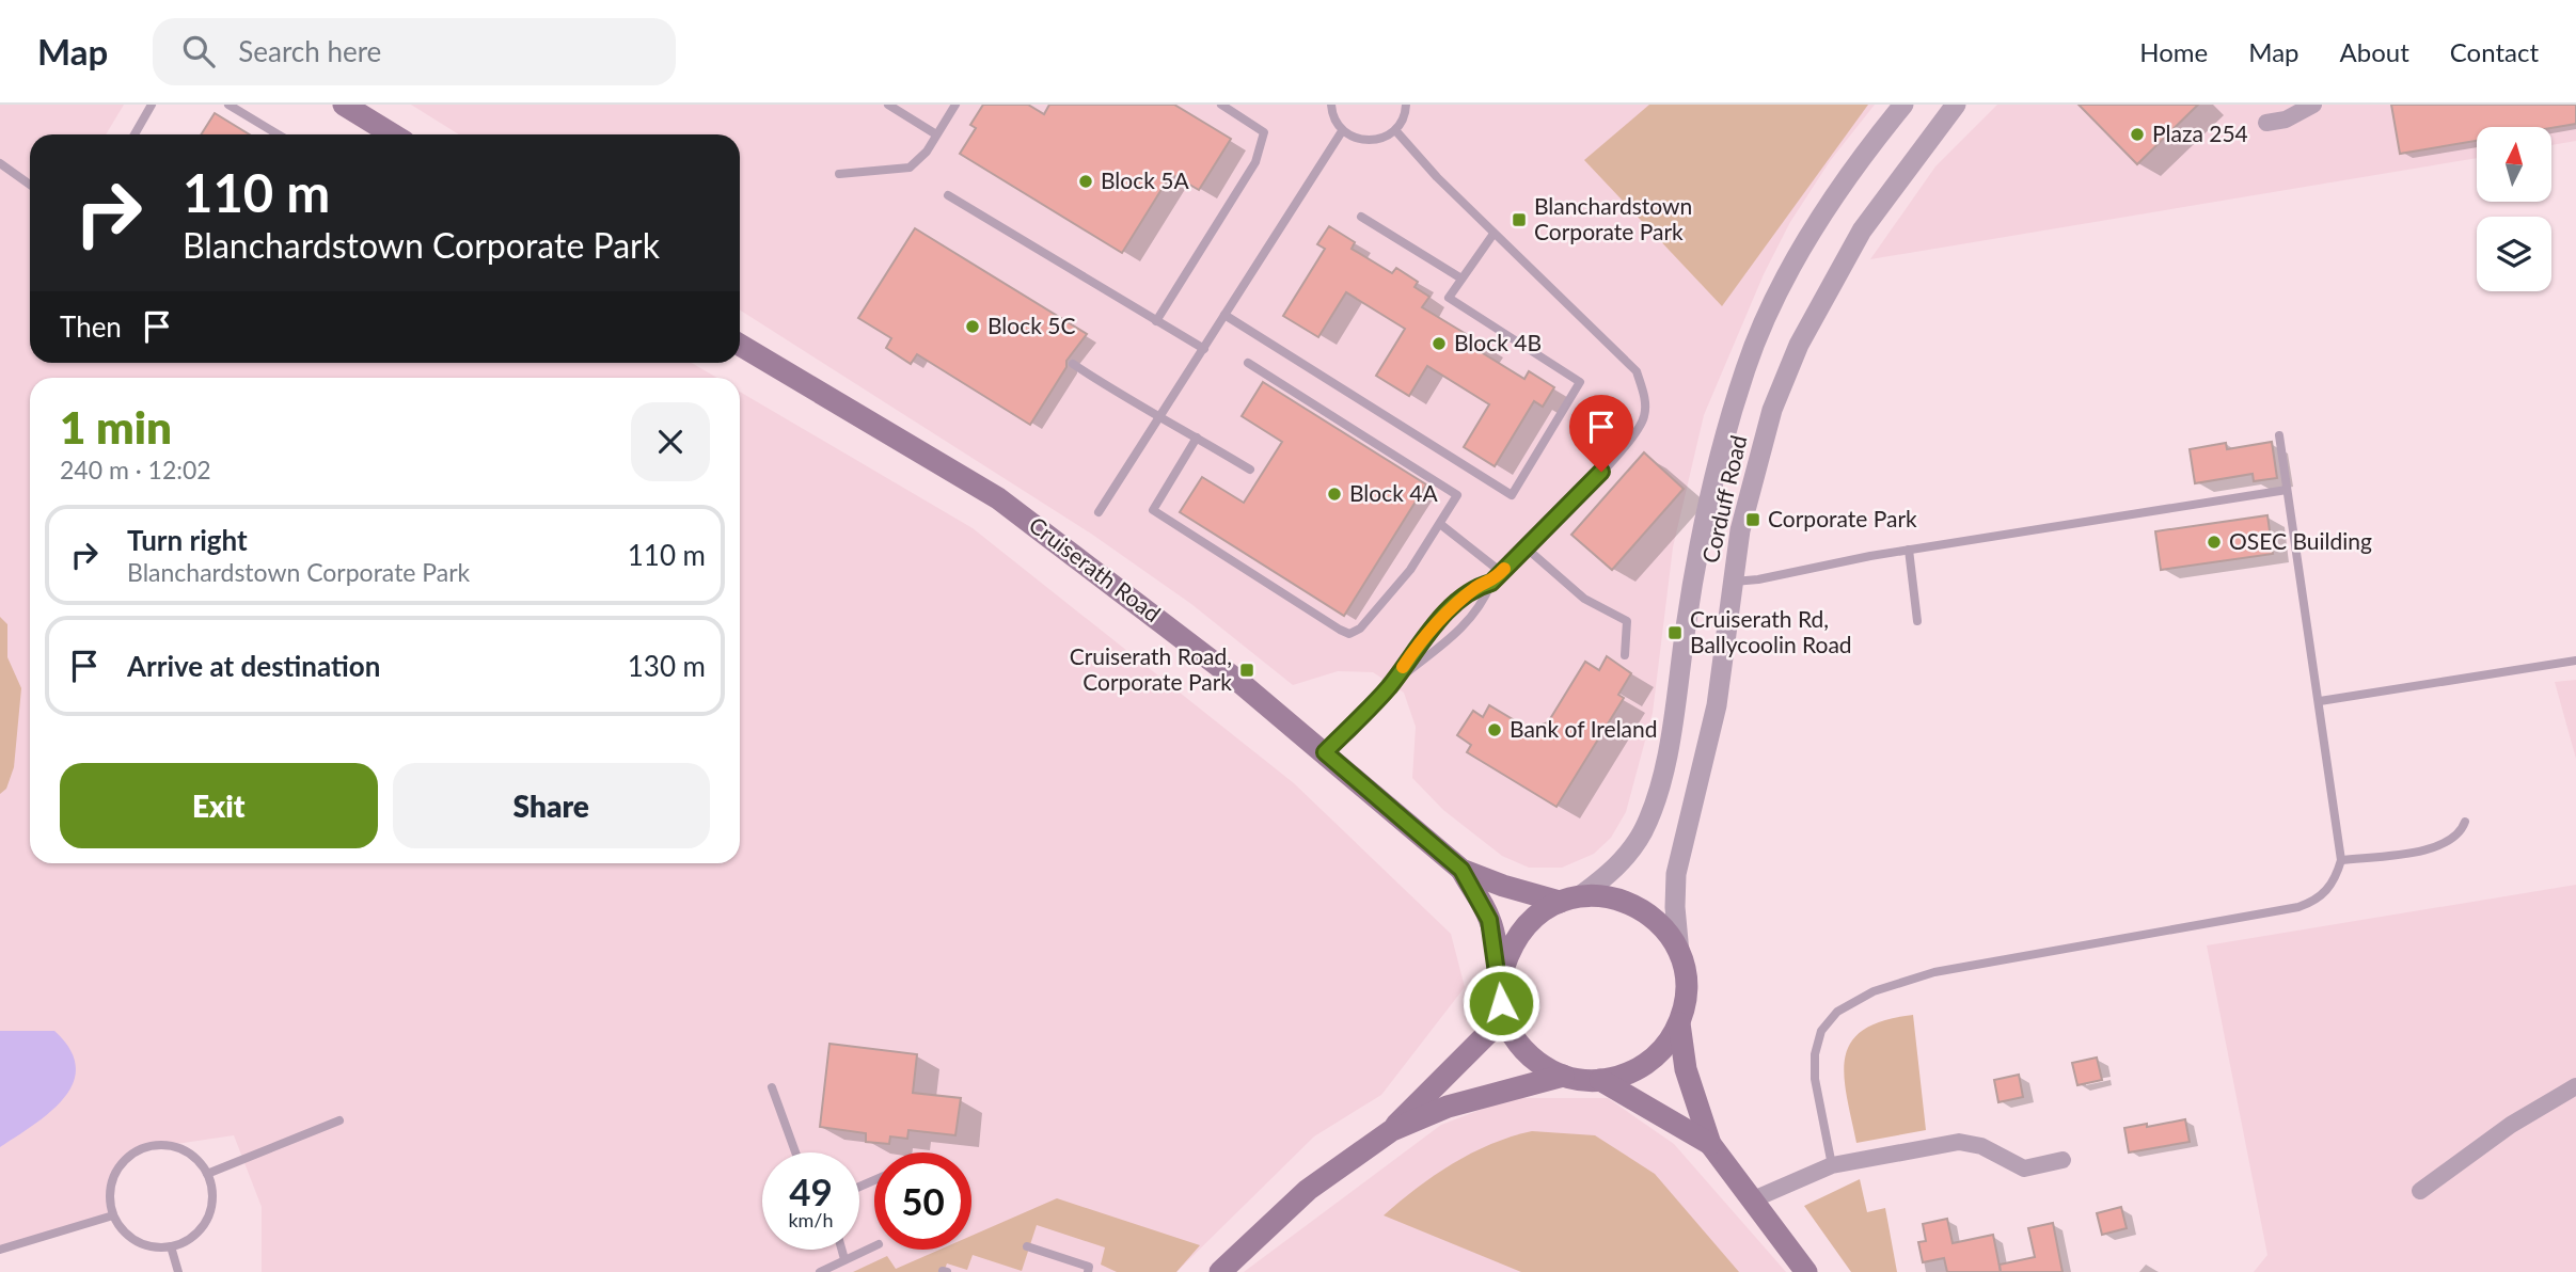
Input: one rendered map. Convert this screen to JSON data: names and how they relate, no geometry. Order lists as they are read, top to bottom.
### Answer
{
  "streets": {
    "main road": ["Cruiserath Road"],
    "street": ["Corduff Road"]
  },
  "crossings": [
    ["Corduff Road", "Cruiserath Road"]
  ],
  "places": {
    "other": [
      "Plaza 254",
      "Block 5A",
      "Block 5C",
      "Block 4B",
      "Block 4A",
      "OSEC Building",
      "Bank of Ireland"
    ],
    "transit": [
      "Blanchardstown Corporate Park",
      "Corporate Park",
      "Cruiserath Rd, Ballycoolin Road",
      "Cruiserath Road, Corporate Park"
    ]
  },
  "north": "top",
  "page": {
    "header": "Map",
    "search": "Search here",
    "nav": [
      "Home",
      "Map",
      "About",
      "Contact"
    ],
    "turn": ["110 m", "Blanchardstown Corporate Park"],
    "then": "Then",
    "heading": ["1 min", "240 m · 12:02"],
    "list": [
      {
        "name": "Turn right",
        "note": "Blanchardstown Corporate Park",
        "value": "110 m"
      },
      {
        "name": "Arrive at destination",
        "value": "130 m"
      }
    ],
    "buttons": ["Exit", "Share"],
    "speed": "49 km/h",
    "limit": "50"
  }
}
